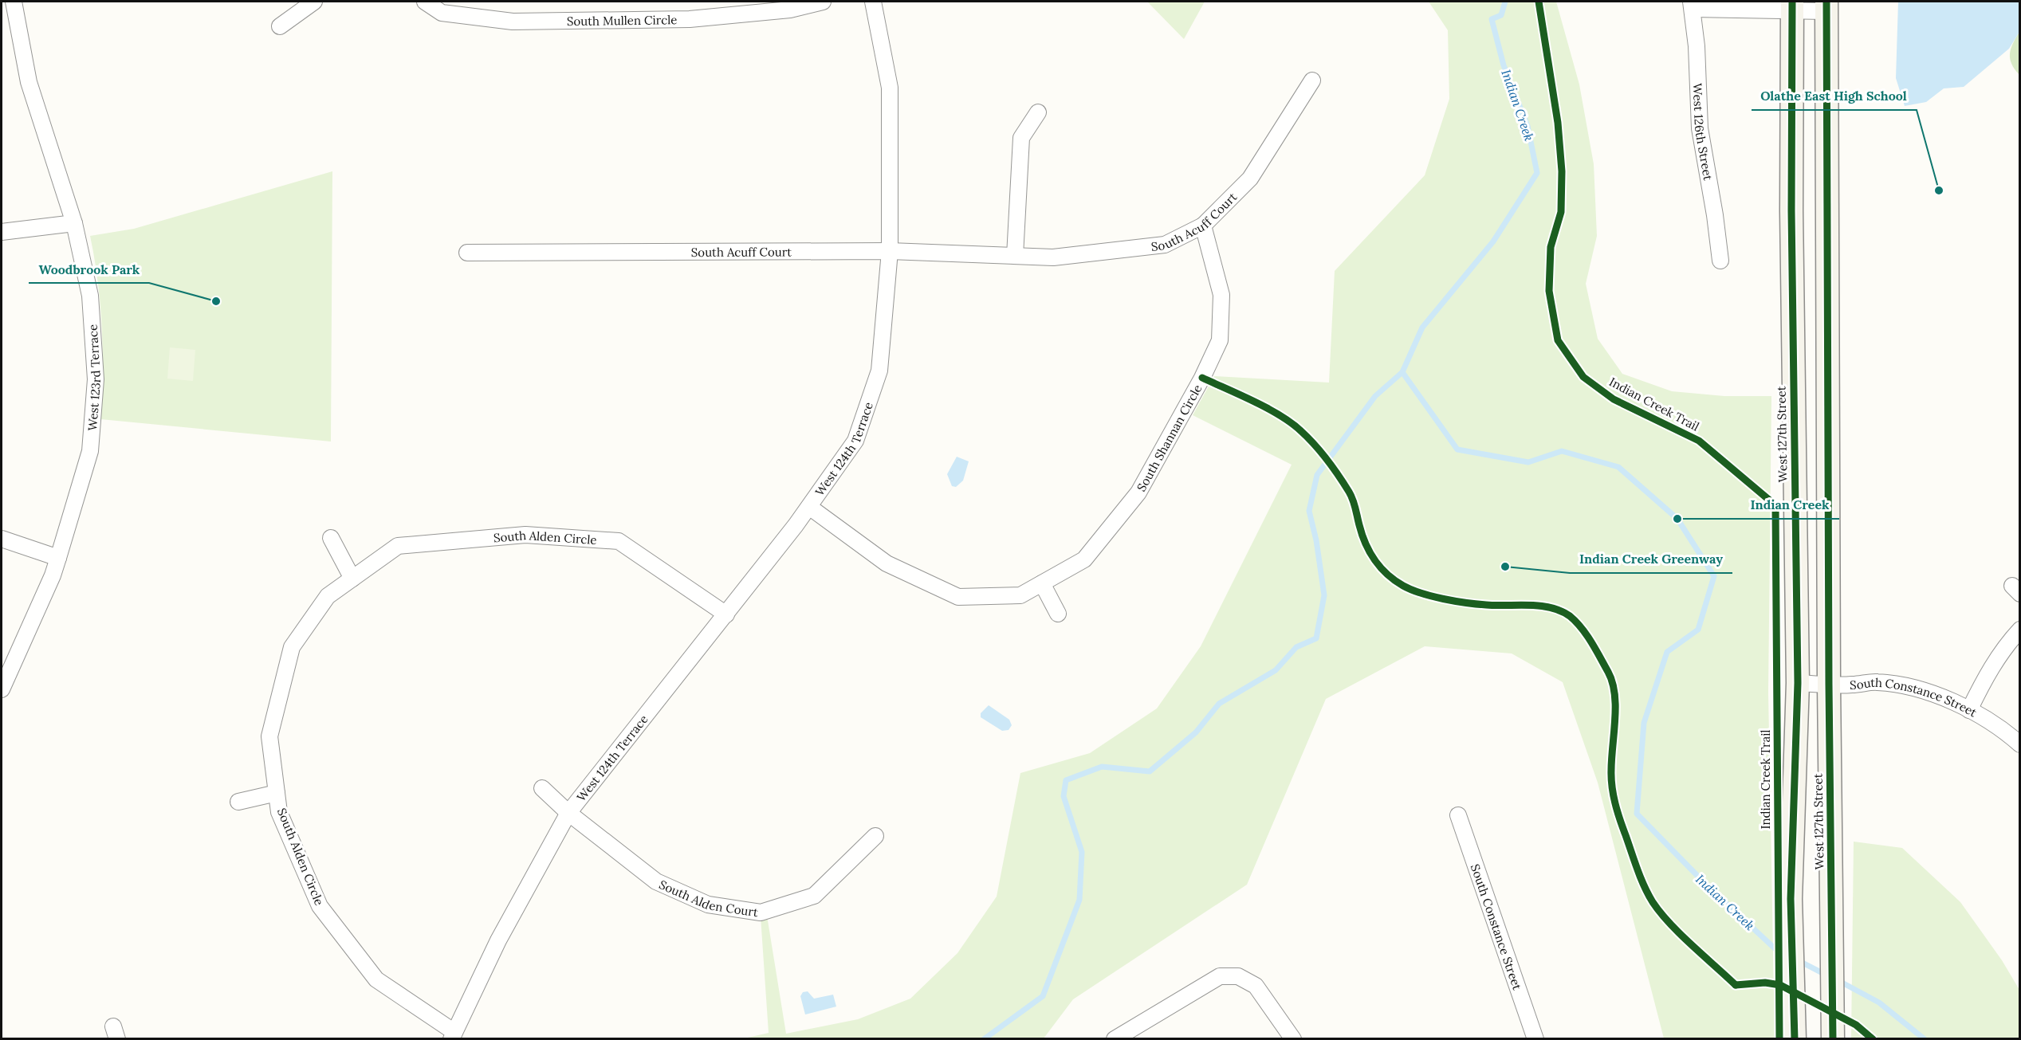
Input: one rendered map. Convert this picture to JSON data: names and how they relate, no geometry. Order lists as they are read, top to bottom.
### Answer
{
  "streets": {
    "main road": ["West 127th Street"],
    "street": [
      "South Mullen Circle",
      "West 126th Street",
      "South Acuff Court",
      "West 123rd Terrace",
      "South Shannan Circle",
      "West 124th Terrace",
      "South Alden Circle",
      "South Constance Street",
      "South Alden Court"
    ],
    "cycle path": ["Indian Creek Trail"]
  },
  "crossings": [
    ["South Acuff Court", "South Shannan Circle"],
    ["South Acuff Court", "West 124th Terrace"],
    ["West 127th Street", "South Constance Street"],
    ["South Shannan Circle", "West 124th Terrace"],
    ["West 124th Terrace", "South Alden Circle"],
    ["West 124th Terrace", "South Alden Court"]
  ],
  "water": ["Indian Creek"],
  "places": [
    "Olathe East High School",
    "Woodbrook Park",
    "Indian Creek",
    "Indian Creek Greenway"
  ]
}
